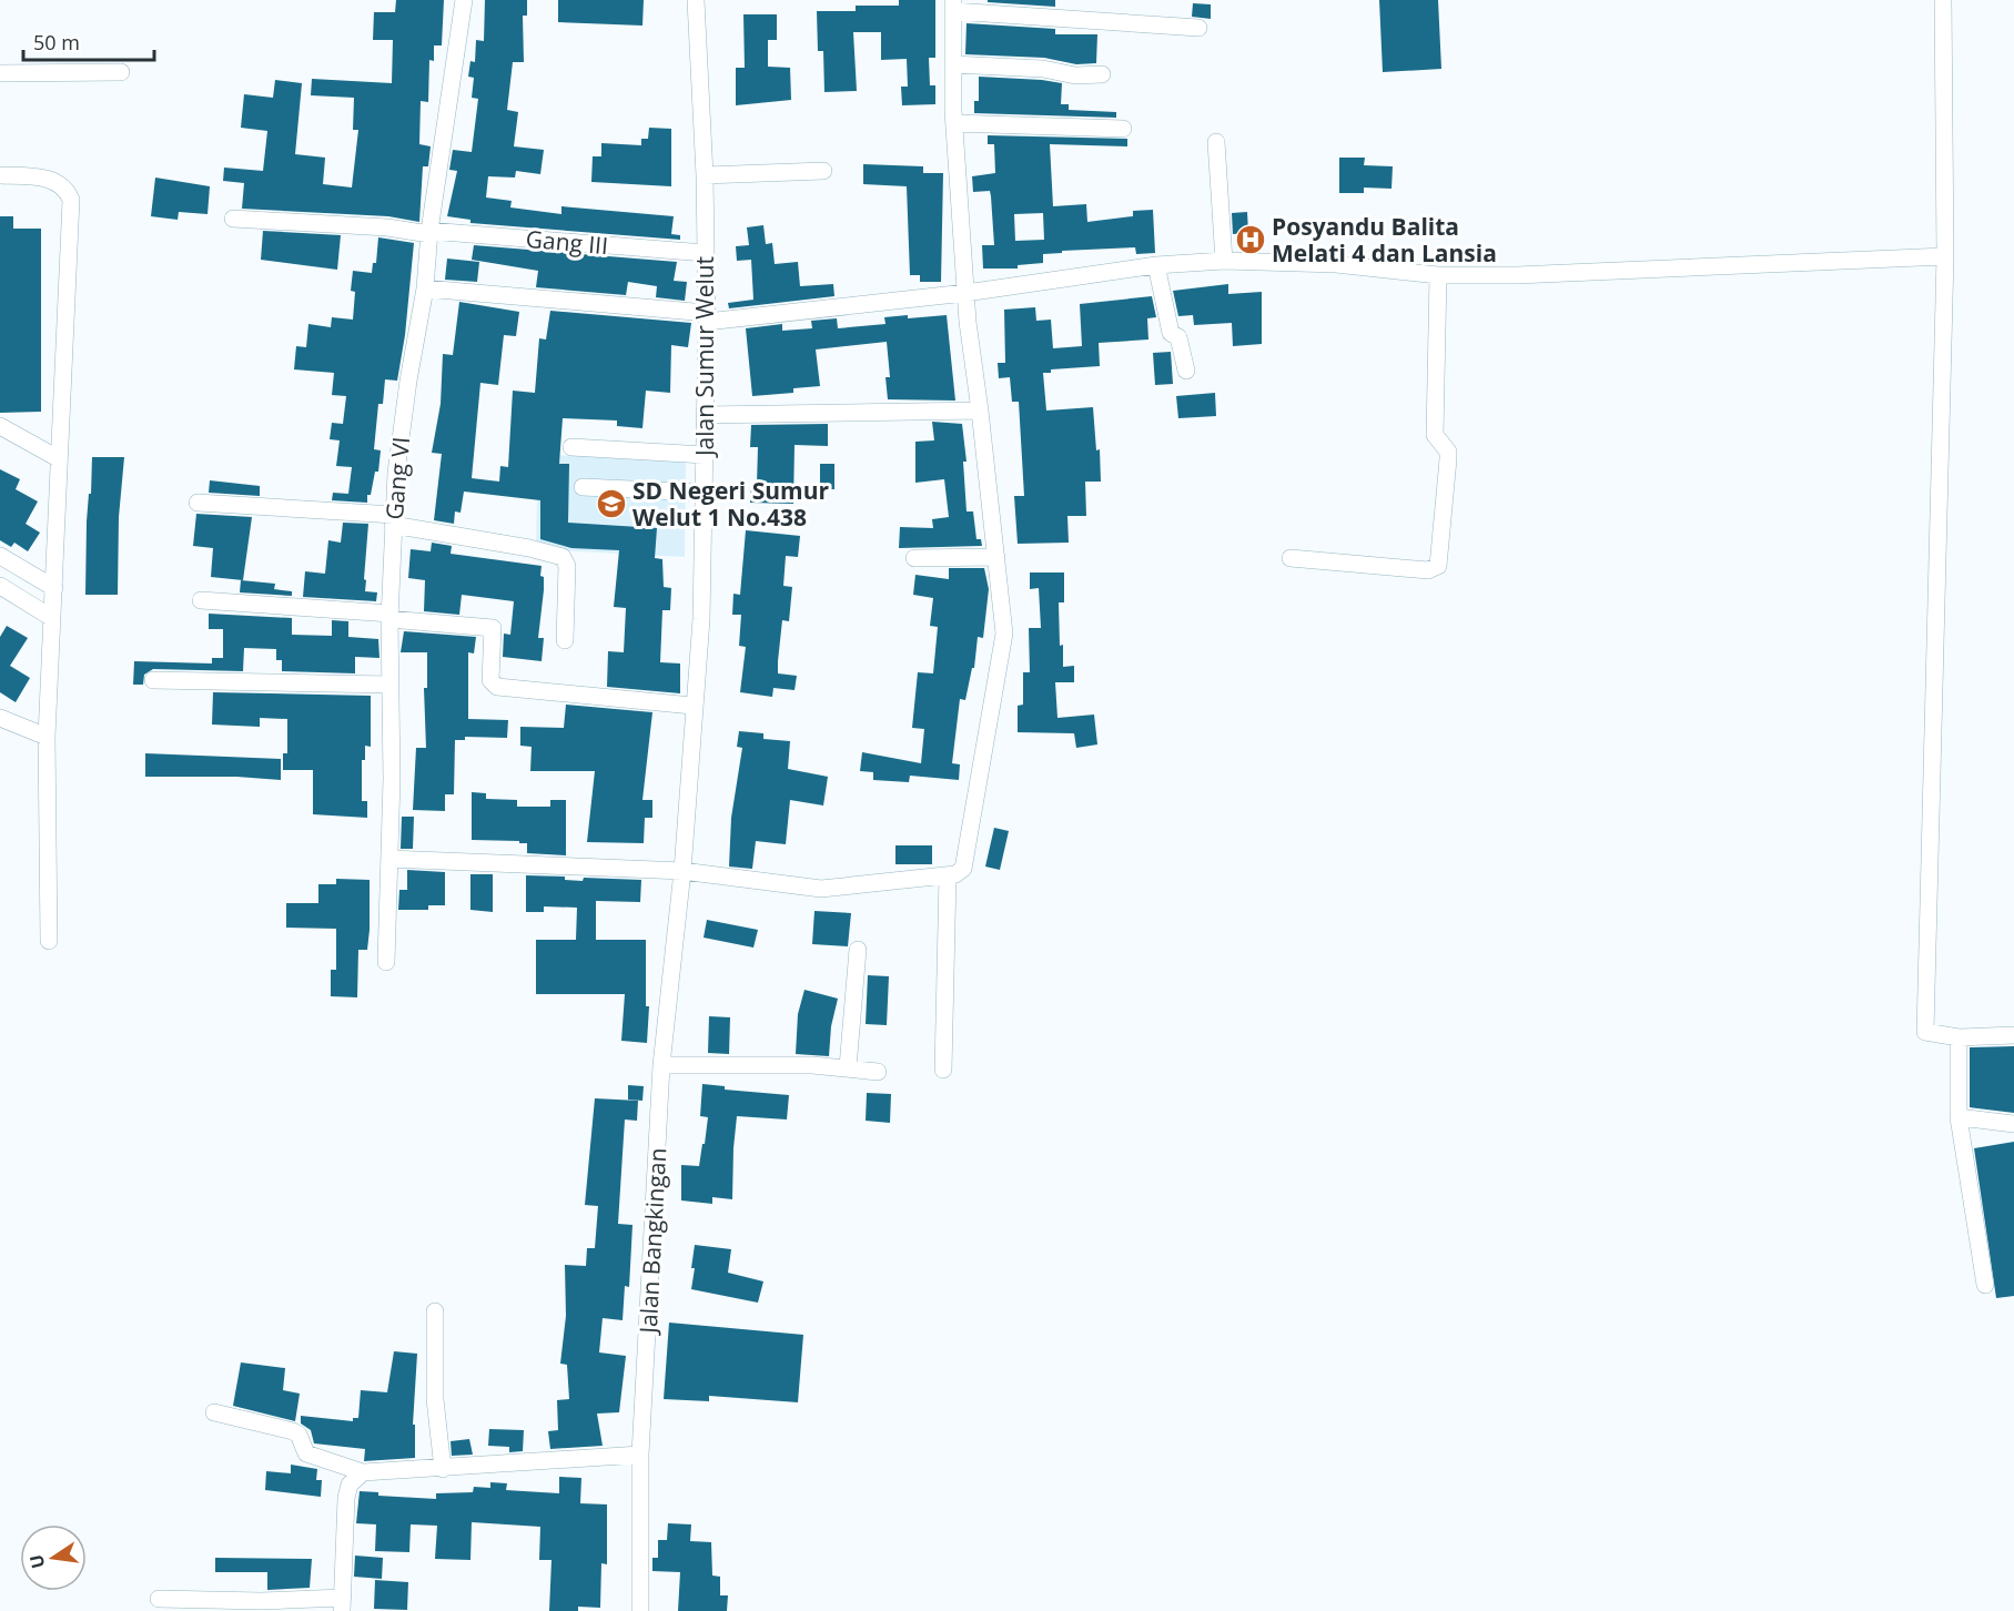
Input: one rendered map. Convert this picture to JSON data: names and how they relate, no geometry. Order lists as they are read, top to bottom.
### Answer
{
  "streets": {
    "street": [
      "Gang III",
      "Jalan Sumur Welut",
      "Gang VI",
      "Jalan Bangkingan"
    ]
  },
  "crossings": [
    ["Gang III", "Jalan Sumur Welut"],
    ["Gang III", "Gang VI"],
    ["Jalan Sumur Welut", "Jalan Bangkingan"]
  ],
  "places": {
    "hospital": ["Posyandu Balita Melati 4 dan Lansia"],
    "school or university": ["SD Negeri Sumur Welut 1 No.438"]
  },
  "scale_bar": "50 m",
  "north": "left"
}
